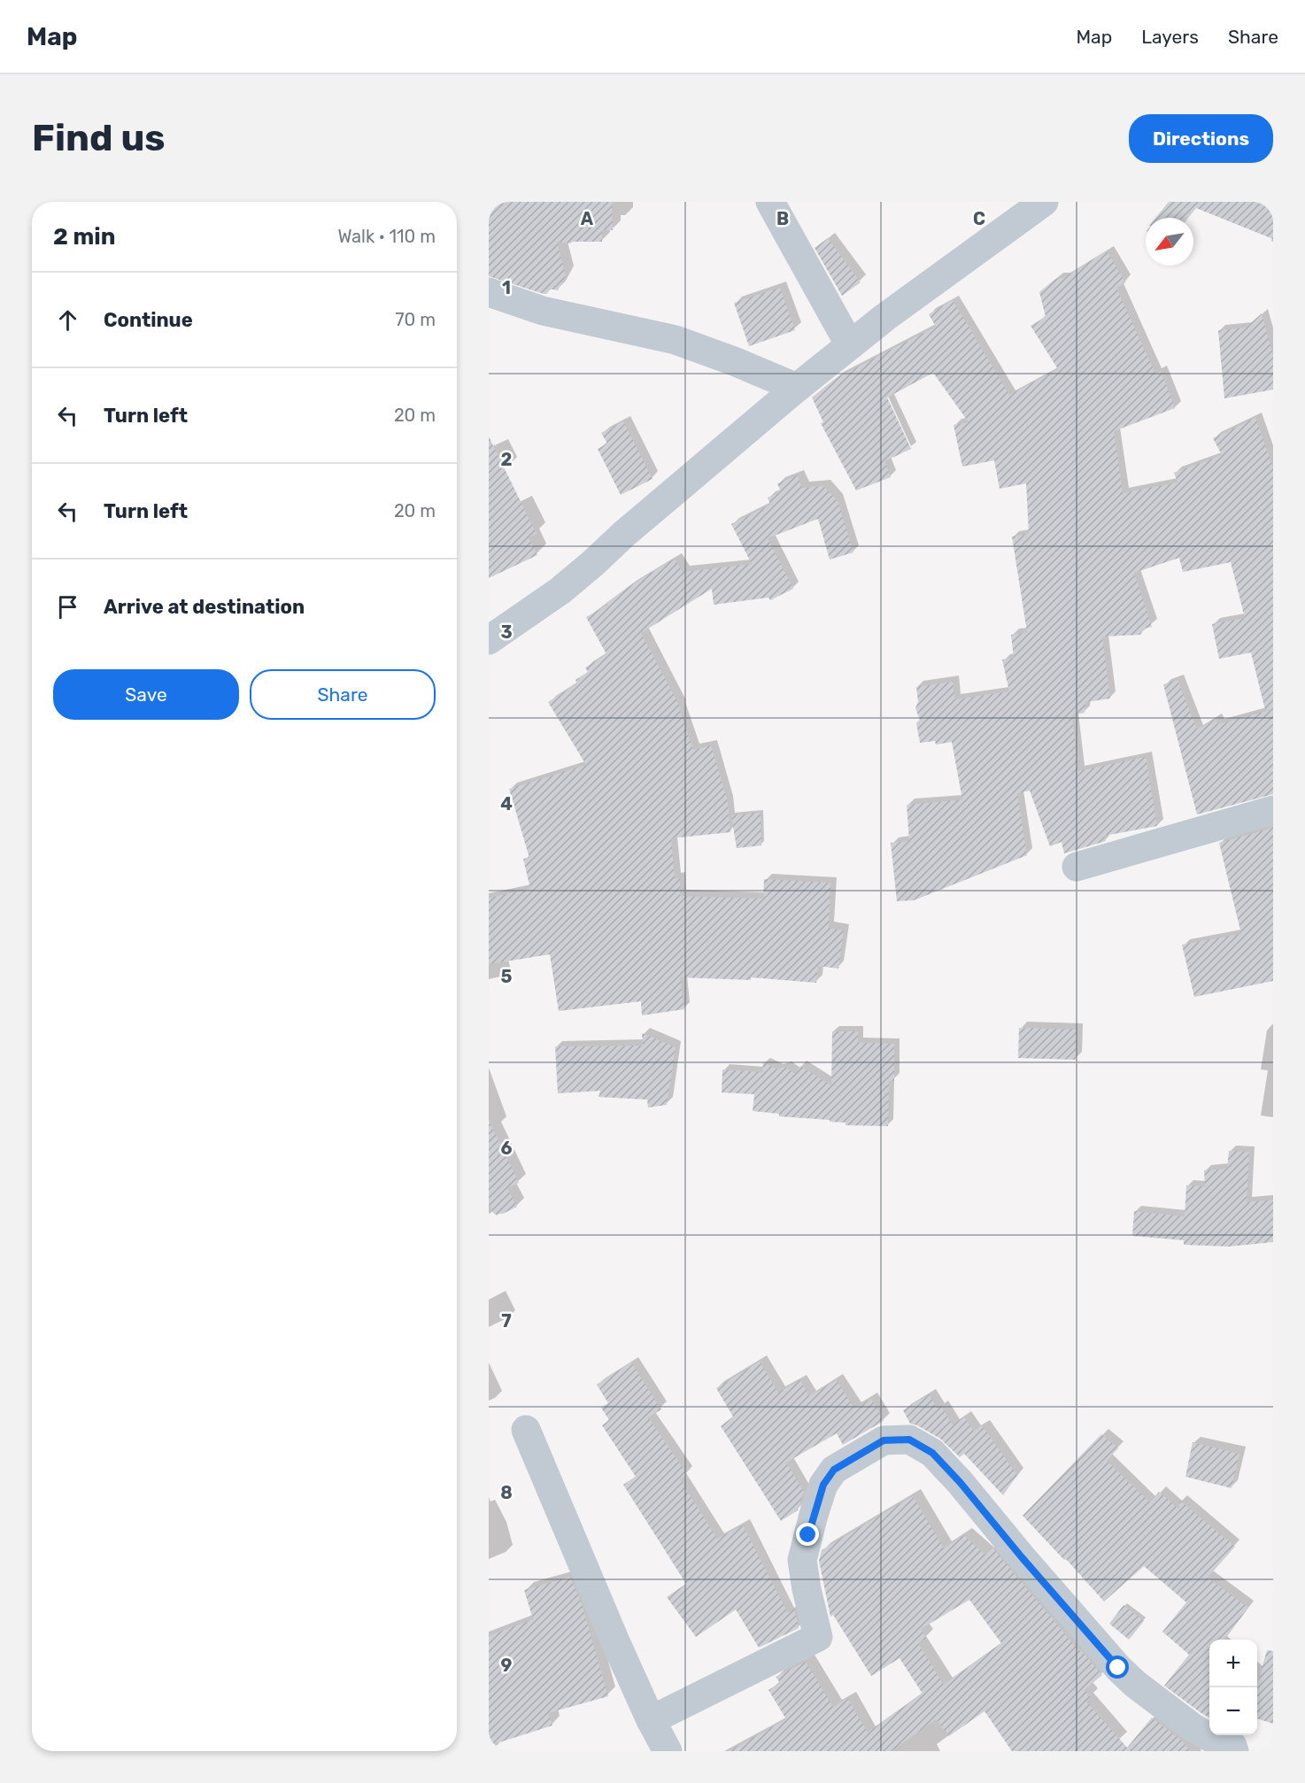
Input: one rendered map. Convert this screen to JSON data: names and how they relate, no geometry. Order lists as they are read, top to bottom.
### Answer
{
  "north": "bottom left",
  "page": {
    "header": "Map",
    "nav": ["Map", "Layers", "Share"],
    "buttons": [
      "Directions",
      ["Save", "Share"]
    ],
    "title": "Find us",
    "heading": ["2 min", "Walk · 110 m"],
    "list": [
      ["Continue", "70 m"],
      ["Turn left", "20 m"],
      ["Turn left", "20 m"],
      "Arrive at destination"
    ],
    "map_buttons": ["+", "−"]
  },
  "grid": {
    "columns": ["A", "B", "C"],
    "rows": [
      "1",
      "2",
      "3",
      "4",
      "5",
      "6",
      "7",
      "8",
      "9"
    ]
  }
}
